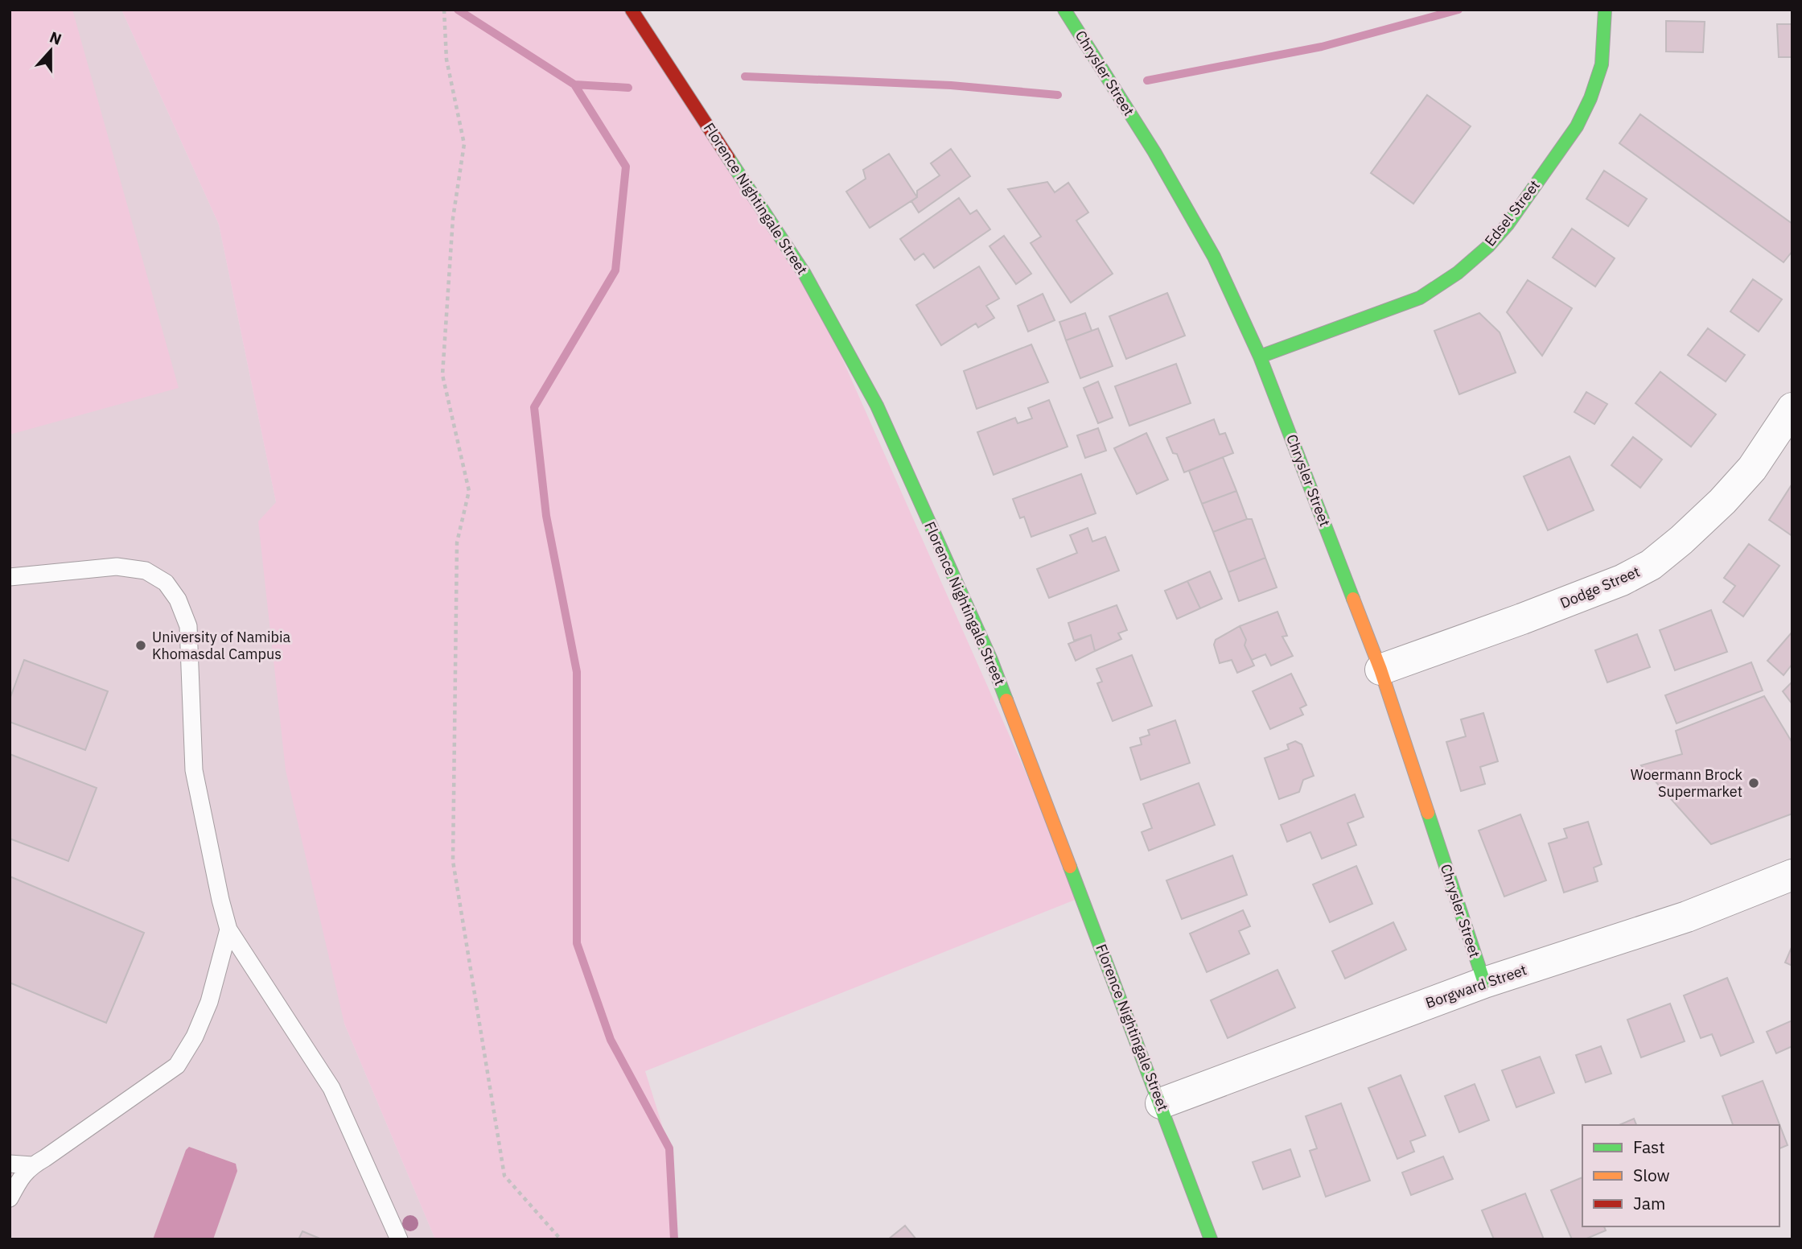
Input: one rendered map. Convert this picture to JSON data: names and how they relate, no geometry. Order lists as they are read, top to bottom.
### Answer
{
  "streets": {
    "street": [
      "Chrysler Street",
      "Florence Nightingale Street",
      "Edsel Street",
      "Dodge Street",
      "Borgward Street"
    ]
  },
  "crossings": [
    ["Chrysler Street", "Edsel Street"],
    ["Chrysler Street", "Dodge Street"],
    ["Chrysler Street", "Borgward Street"],
    ["Florence Nightingale Street", "Borgward Street"]
  ],
  "places": ["University of Namibia Khomasdal Campus", "Woermann Brock Supermarket"],
  "legend": ["Fast", "Slow", "Jam"],
  "north": "top"
}
